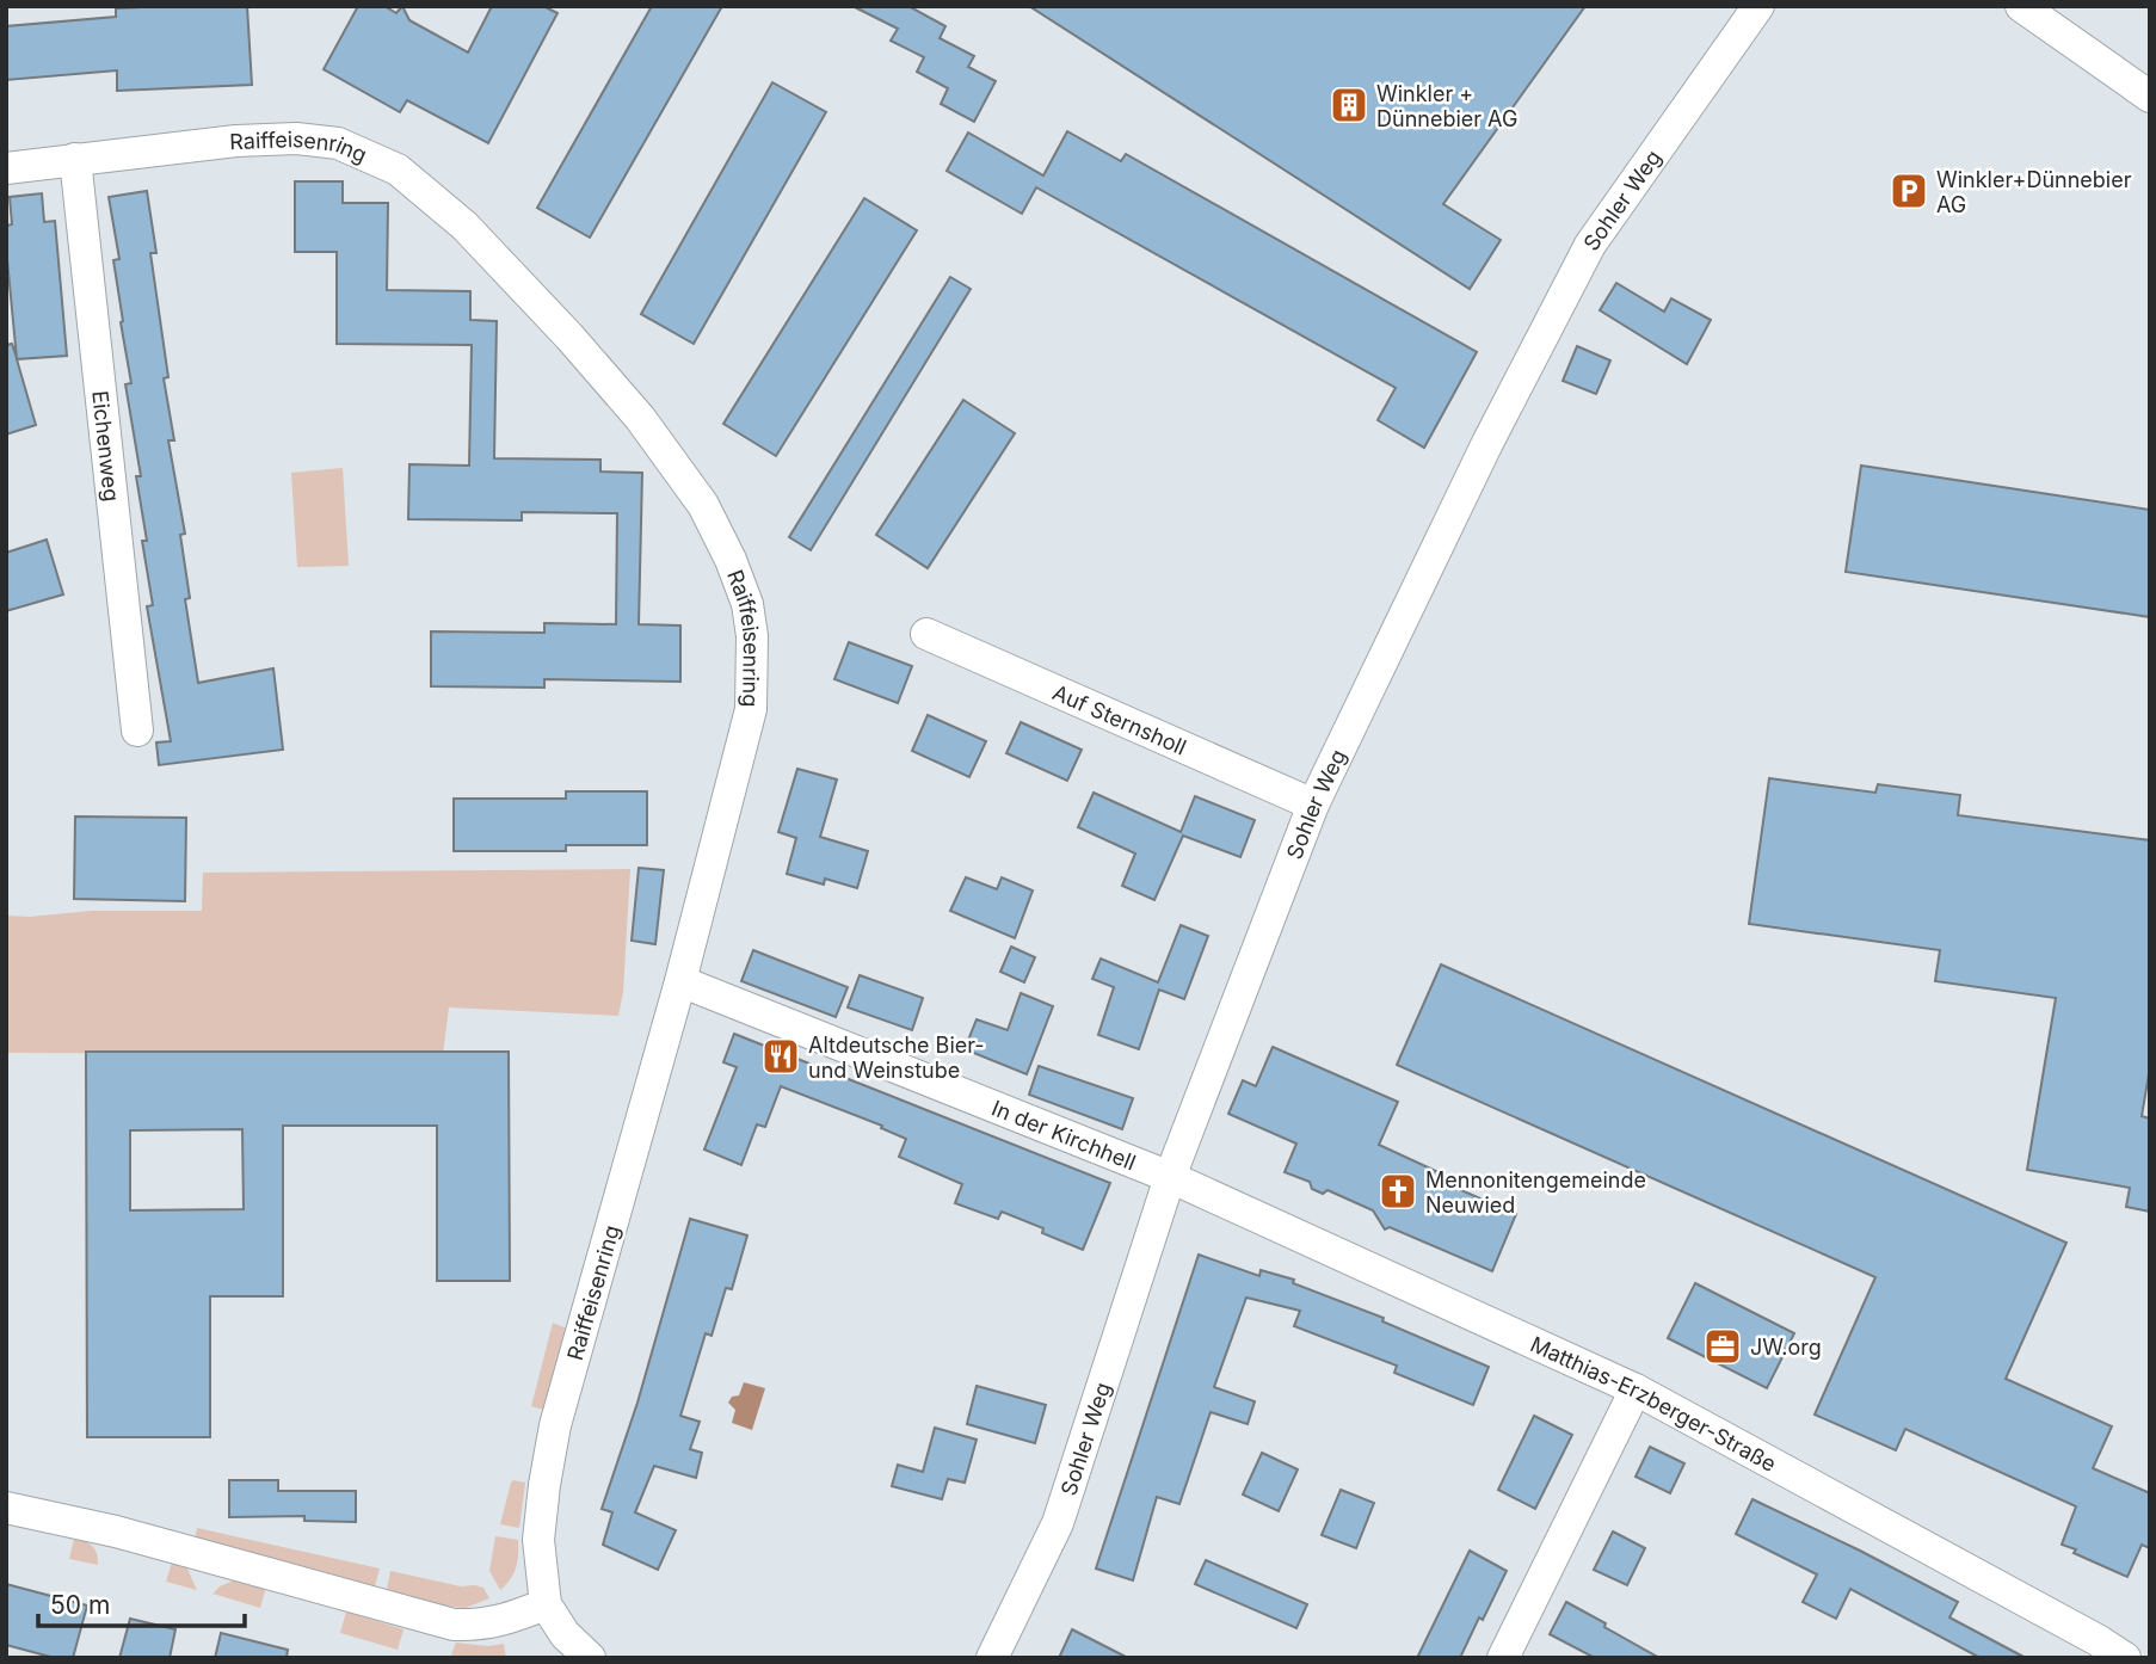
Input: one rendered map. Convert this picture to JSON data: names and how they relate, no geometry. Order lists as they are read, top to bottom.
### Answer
{
  "streets": {
    "street": [
      "Raiffeisenring",
      "Sohler Weg",
      "Eichenweg",
      "Auf Sternsholl",
      "In der Kirchhell",
      "Matthias-Erzberger-Straße"
    ]
  },
  "crossings": [
    ["Raiffeisenring", "Eichenweg"],
    ["Raiffeisenring", "In der Kirchhell"],
    ["Sohler Weg", "Auf Sternsholl"],
    ["Sohler Weg", "In der Kirchhell"],
    ["Sohler Weg", "Matthias-Erzberger-Straße"],
    ["In der Kirchhell", "Matthias-Erzberger-Straße"]
  ],
  "places": {
    "building": ["Winkler + Dünnebier AG"],
    "parking": ["Winkler+Dünnebier AG"],
    "restaurant": ["Altdeutsche Bier- und Weinstube"],
    "church": ["Mennonitengemeinde Neuwied"],
    "office": ["JW.org"]
  },
  "scale_bar": "50 m"
}
